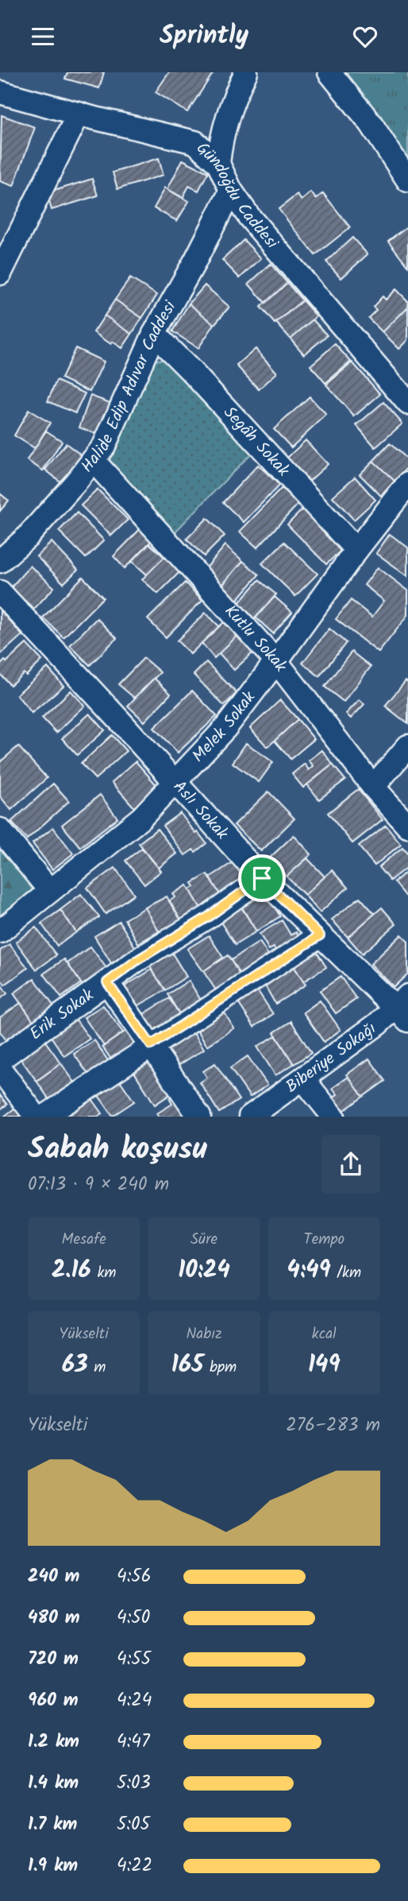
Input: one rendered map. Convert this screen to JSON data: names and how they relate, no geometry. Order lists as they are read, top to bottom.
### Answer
{
  "streets": {
    "street": [
      "Gündoğdu Caddesi",
      "Halide Edip Adıvar Caddesi",
      "Segâh Sokak",
      "Kutlu Sokak",
      "Melek Sokak",
      "Aslı Sokak",
      "Erik Sokak",
      "Biberiye Sokağı"
    ]
  },
  "crossings": [
    ["Gündoğdu Caddesi", "Halide Edip Adıvar Caddesi"],
    ["Halide Edip Adıvar Caddesi", "Segâh Sokak"],
    ["Halide Edip Adıvar Caddesi", "Kutlu Sokak"],
    ["Segâh Sokak", "Melek Sokak"],
    ["Kutlu Sokak", "Melek Sokak"],
    ["Melek Sokak", "Aslı Sokak"],
    ["Aslı Sokak", "Erik Sokak"],
    ["Aslı Sokak", "Biberiye Sokağı"]
  ],
  "page": {
    "header": "Sprintly",
    "heading": ["Sabah koşusu", "07:13 · 9 × 240 m"],
    "stats": [
      ["Mesafe", "2.16 km"],
      ["Süre", "10:24"],
      ["Tempo", "4:49 /km"],
      ["Yükselti", "63 m"],
      ["Nabız", "165 bpm"],
      ["kcal", "149"]
    ],
    "chart": ["Yükselti", "276–283 m"],
    "list": [
      {
        "name": "240 m",
        "note": "4:56"
      },
      {
        "name": "480 m",
        "note": "4:50"
      },
      {
        "name": "720 m",
        "note": "4:55"
      },
      {
        "name": "960 m",
        "note": "4:24"
      },
      {
        "name": "1.2 km",
        "note": "4:47"
      },
      {
        "name": "1.4 km",
        "note": "5:03"
      },
      {
        "name": "1.7 km",
        "note": "5:05"
      },
      {
        "name": "1.9 km",
        "note": "4:22"
      }
    ]
  }
}
